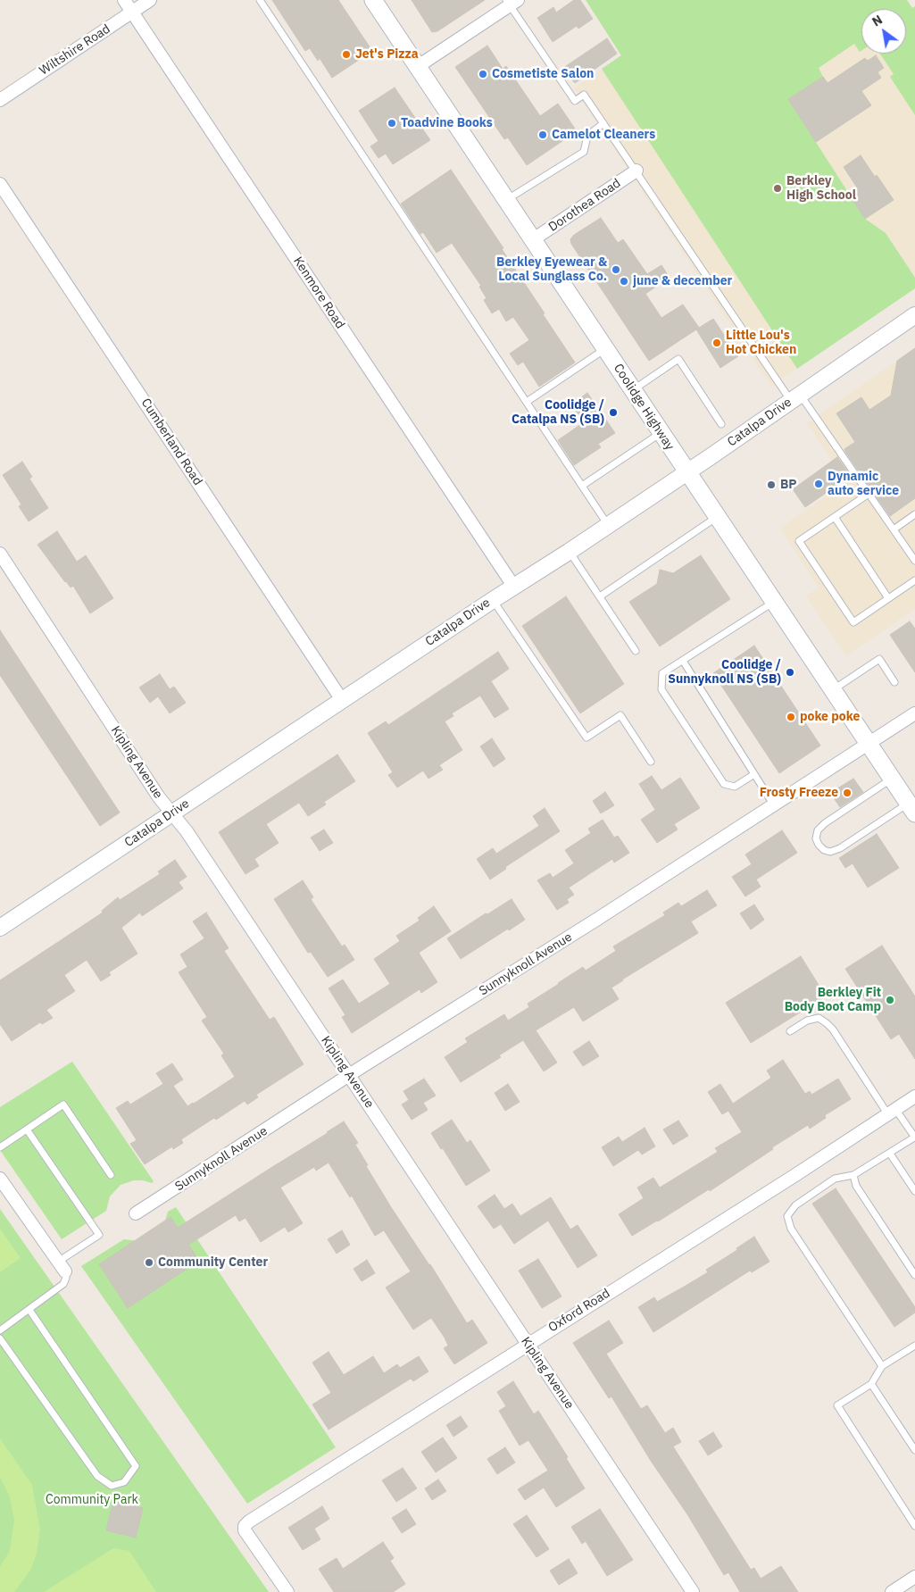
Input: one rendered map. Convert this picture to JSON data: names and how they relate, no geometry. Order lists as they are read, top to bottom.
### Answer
{
  "streets": {
    "main road": ["Coolidge Highway"],
    "street": [
      "Wiltshire Road",
      "Dorothea Road",
      "Kenmore Road",
      "Catalpa Drive",
      "Cumberland Road",
      "Kipling Avenue",
      "Sunnyknoll Avenue",
      "Oxford Road"
    ]
  },
  "crossings": [
    ["Wiltshire Road", "Kenmore Road"],
    ["Dorothea Road", "Coolidge Highway"],
    ["Kenmore Road", "Catalpa Drive"],
    ["Coolidge Highway", "Catalpa Drive"],
    ["Coolidge Highway", "Sunnyknoll Avenue"],
    ["Catalpa Drive", "Cumberland Road"],
    ["Catalpa Drive", "Kipling Avenue"],
    ["Kipling Avenue", "Sunnyknoll Avenue"],
    ["Kipling Avenue", "Oxford Road"]
  ],
  "parks": ["Community Park"],
  "places": [
    "Jet's Pizza",
    "Cosmetiste Salon",
    "Toadvine Books",
    "Camelot Cleaners",
    "Berkley High School",
    "Berkley Eyewear & Local Sunglass Co.",
    "june & december",
    "Little Lou's Hot Chicken",
    "Coolidge / Catalpa NS (SB)",
    "Dynamic auto service",
    "BP",
    "Coolidge / Sunnyknoll NS (SB)",
    "poke poke",
    "Frosty Freeze",
    "Berkley Fit Body Boot Camp",
    "Community Center"
  ],
  "north": "top left"
}
